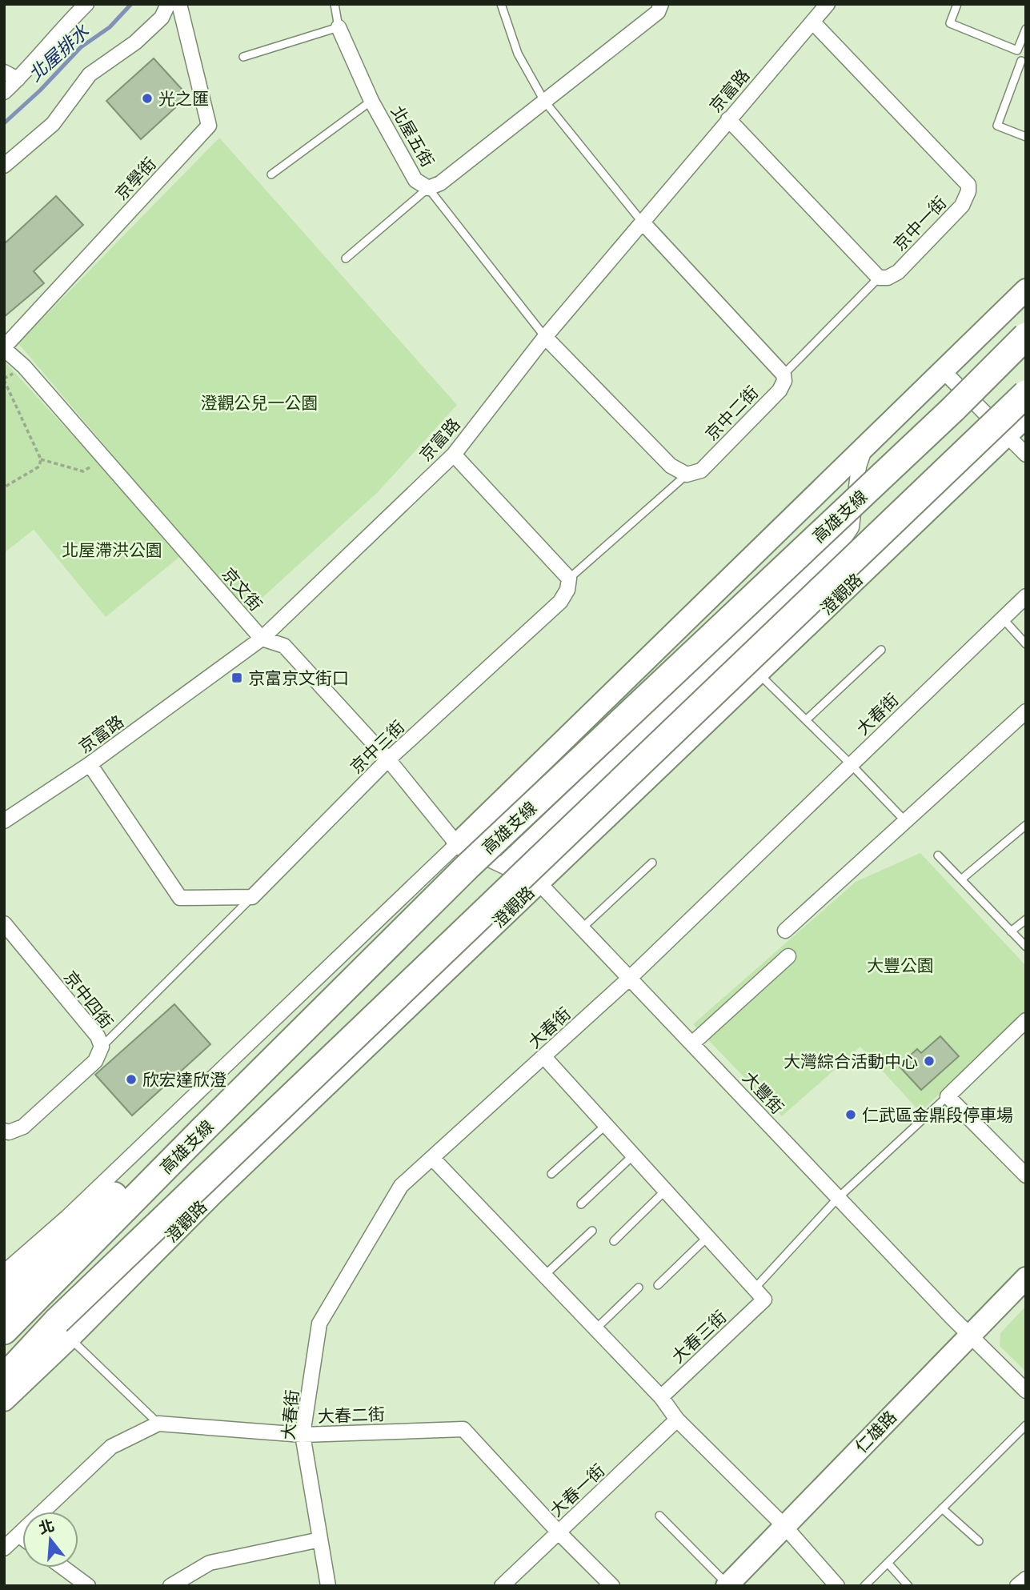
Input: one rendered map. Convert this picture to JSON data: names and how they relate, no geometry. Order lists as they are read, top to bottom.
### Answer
{
  "streets": {
    "highway": ["高雄支線"],
    "street": [
      "京富路",
      "北屋五街",
      "京學街",
      "京中一街",
      "京中二街",
      "京文街",
      "澄觀路",
      "大春街",
      "京中三街",
      "京中四街",
      "大豐街",
      "大春三街",
      "大春二街",
      "仁雄路",
      "大春一街"
    ]
  },
  "crossings": [
    ["京富路", "京中一街"],
    ["京富路", "京文街"],
    ["京學街", "京文街"],
    ["京文街", "京中三街"],
    ["京文街", "大豐街"],
    ["澄觀路", "大豐街"],
    ["大春街", "大豐街"],
    ["大春街", "大春二街"],
    ["大豐街", "仁雄路"],
    ["大春二街", "大春一街"]
  ],
  "water": ["北屋排水"],
  "parks": ["澄觀公兒一公園", "北屋滯洪公園", "大豐公園"],
  "places": {
    "other": [
      "光之匯",
      "大灣綜合活動中心",
      "欣宏達欣澄",
      "仁武區金鼎段停車場"
    ],
    "transit": ["京富京文街口"]
  },
  "north": "top"
}
